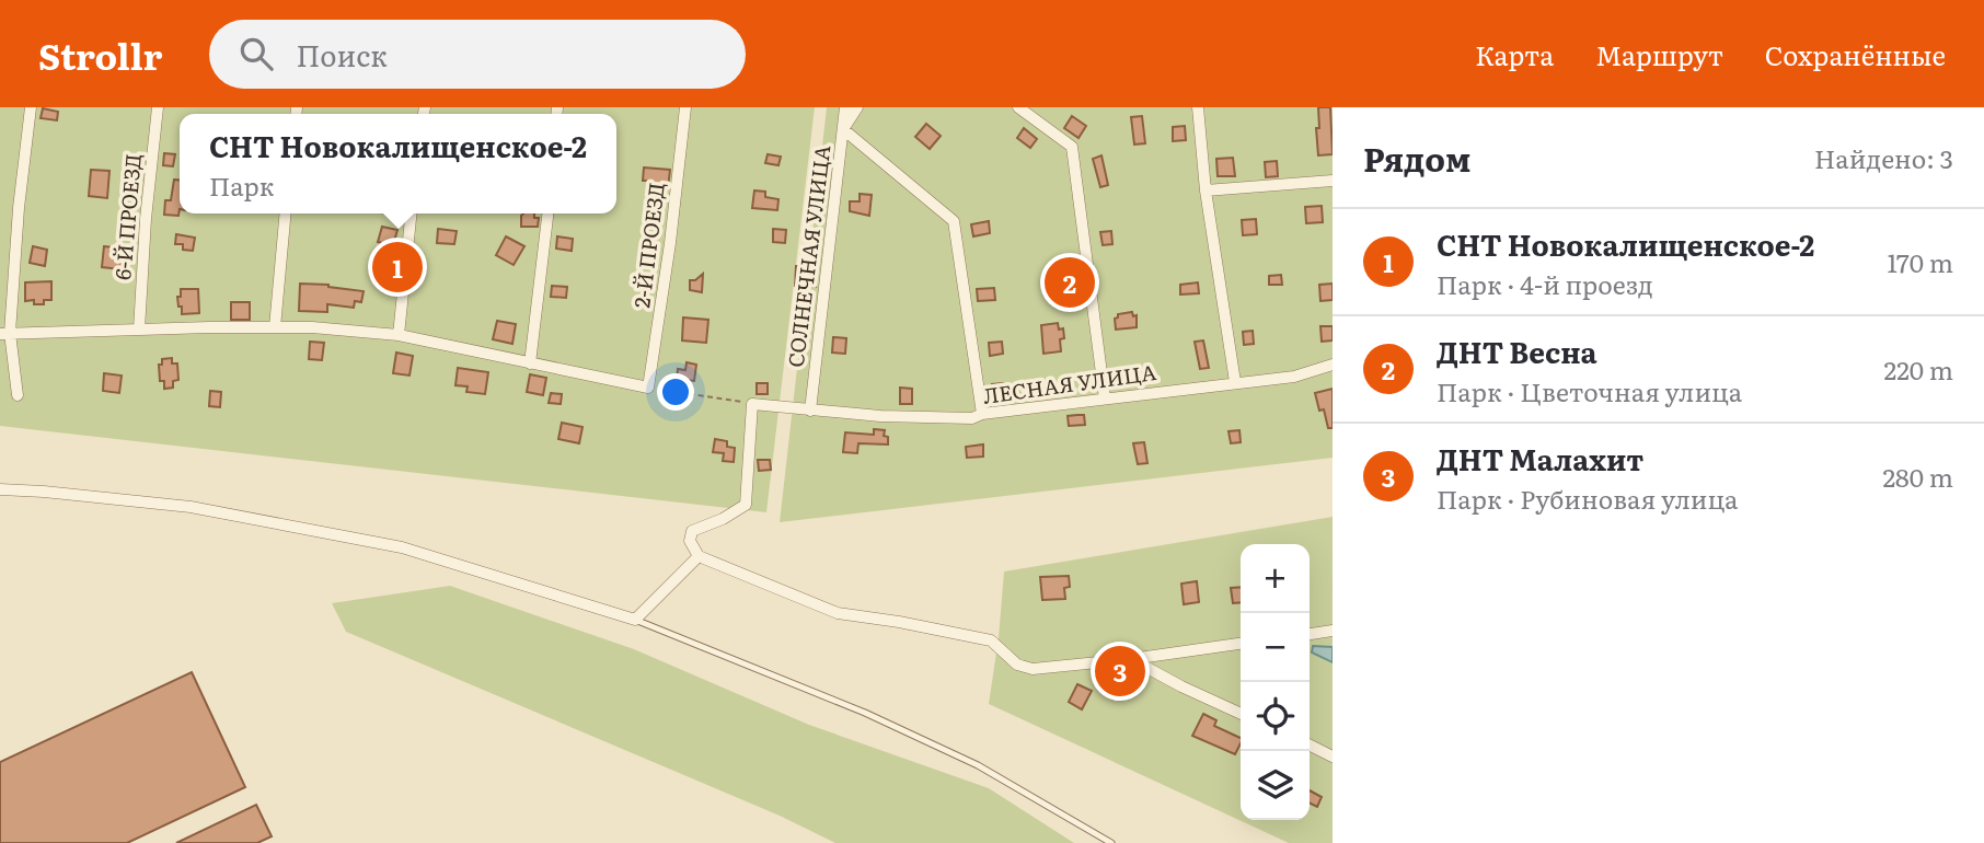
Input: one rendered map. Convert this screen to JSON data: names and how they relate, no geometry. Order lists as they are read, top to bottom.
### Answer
{
  "streets": {
    "street": [
      "6-Й ПРОЕЗД",
      "2-Й ПРОЕЗД",
      "СОЛНЕЧНАЯ УЛИЦА",
      "ЛЕСНАЯ УЛИЦА"
    ]
  },
  "crossings": [
    ["СОЛНЕЧНАЯ УЛИЦА", "ЛЕСНАЯ УЛИЦА"]
  ],
  "page": {
    "header": "Strollr",
    "search": "Поиск",
    "nav": ["Карта", "Маршрут", "Сохранённые"],
    "heading": ["Рядом", "Найдено: 3"],
    "popup": ["СНТ Новокалищенское-2", "Парк"],
    "list": [
      {
        "mark": "1",
        "name": "СНТ Новокалищенское-2",
        "note": "Парк · 4-й проезд",
        "value": "170 m"
      },
      {
        "mark": "2",
        "name": "ДНТ Весна",
        "note": "Парк · Цветочная улица",
        "value": "220 m"
      },
      {
        "mark": "3",
        "name": "ДНТ Малахит",
        "note": "Парк · Рубиновая улица",
        "value": "280 m"
      }
    ],
    "pins": ["1", "2", "3"],
    "map_buttons": ["+", "−"]
  }
}
